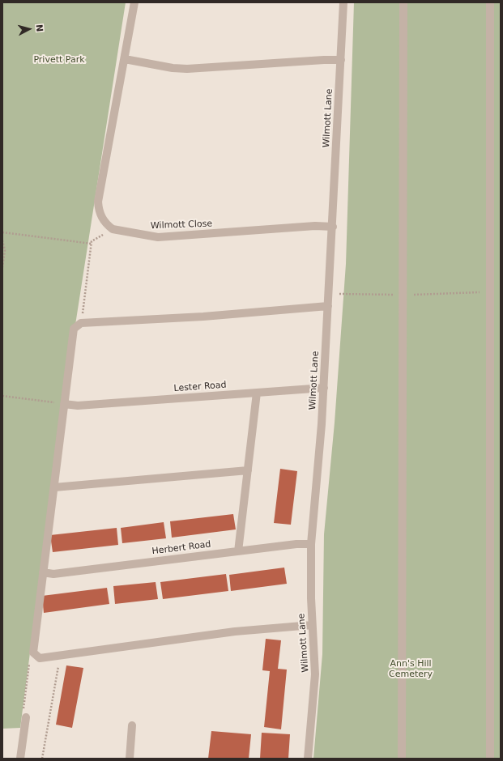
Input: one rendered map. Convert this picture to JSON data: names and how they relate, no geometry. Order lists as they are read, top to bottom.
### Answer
{
  "streets": {
    "street": [
      "Wilmott Lane",
      "Wilmott Close",
      "Lester Road",
      "Herbert Road"
    ]
  },
  "crossings": [
    ["Wilmott Lane", "Wilmott Close"],
    ["Wilmott Lane", "Lester Road"],
    ["Wilmott Lane", "Herbert Road"]
  ],
  "parks": ["Privett Park", "Ann's Hill Cemetery"],
  "north": "right"
}
